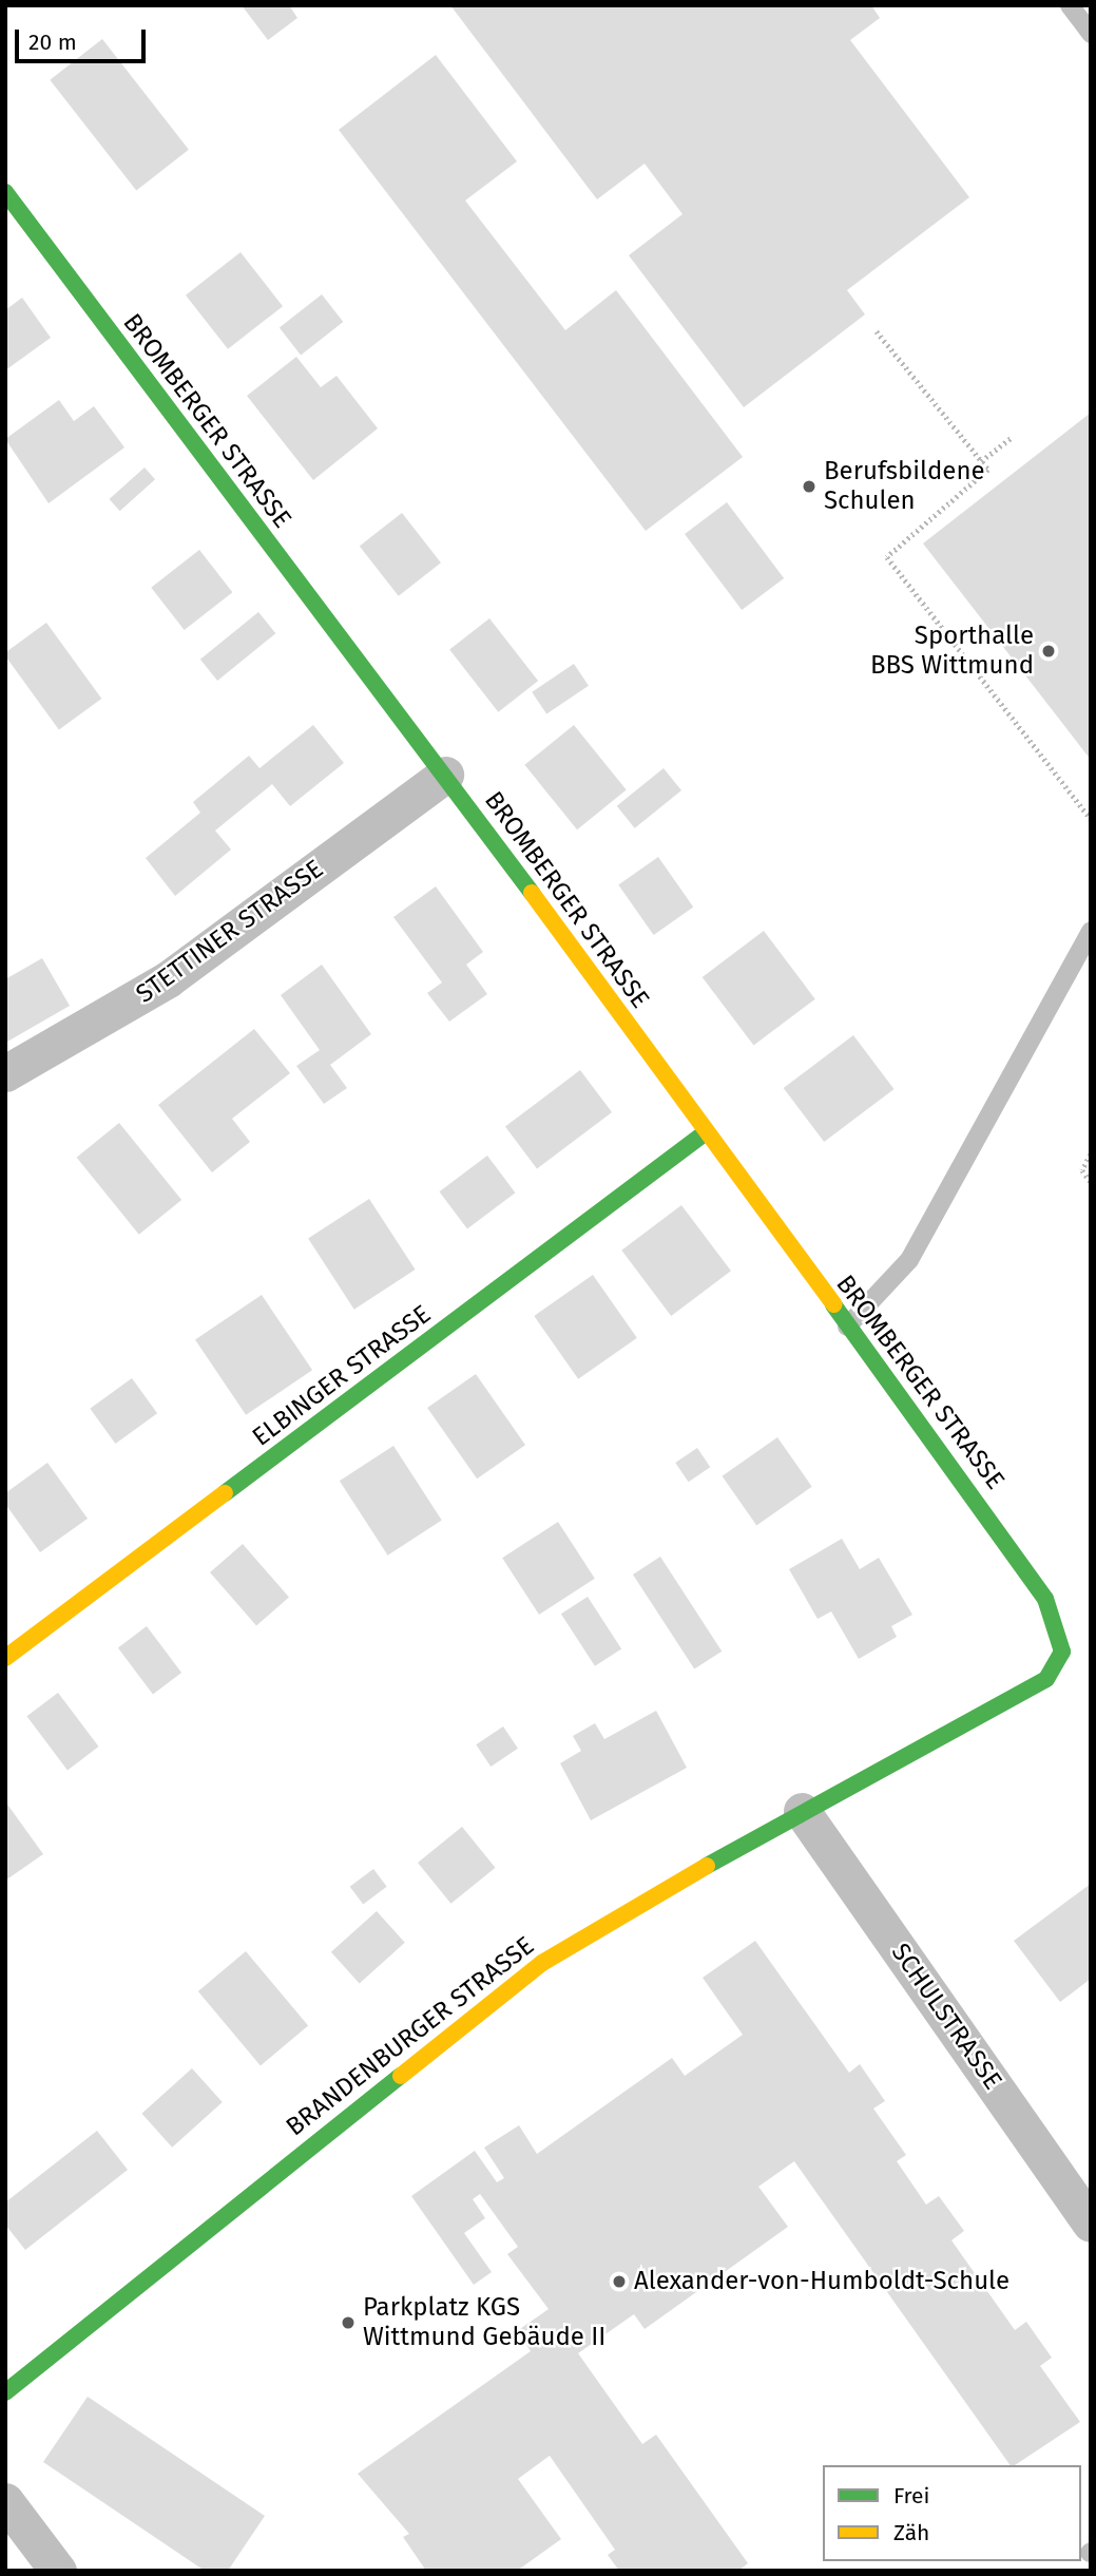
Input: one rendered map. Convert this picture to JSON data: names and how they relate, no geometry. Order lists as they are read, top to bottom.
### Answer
{
  "streets": {
    "street": [
      "BROMBERGER STRASSE",
      "STETTINER STRASSE",
      "ELBINGER STRASSE",
      "SCHULSTRASSE",
      "BRANDENBURGER STRASSE"
    ]
  },
  "crossings": [
    ["BROMBERGER STRASSE", "STETTINER STRASSE"],
    ["BROMBERGER STRASSE", "ELBINGER STRASSE"],
    ["BROMBERGER STRASSE", "BRANDENBURGER STRASSE"],
    ["SCHULSTRASSE", "BRANDENBURGER STRASSE"]
  ],
  "places": [
    "Berufsbildene Schulen",
    "Sporthalle BBS Wittmund",
    "Alexander-von-Humboldt-Schule",
    "Parkplatz KGS Wittmund Gebäude II"
  ],
  "legend": ["Frei", "Zäh"],
  "scale_bar": "20 m"
}
